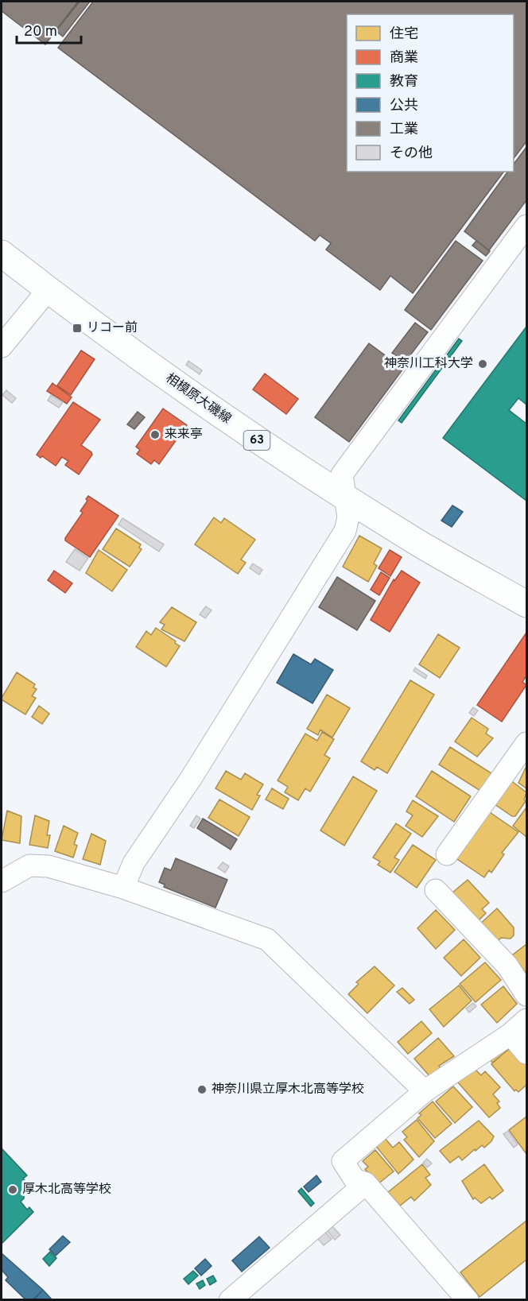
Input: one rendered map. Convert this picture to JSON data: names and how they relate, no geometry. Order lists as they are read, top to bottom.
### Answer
{
  "streets": {
    "main road": ["相模原大磯線", "63"]
  },
  "places": {
    "transit": ["リコー前"],
    "other": [
      "神奈川工科大学",
      "来来亭",
      "神奈川県立厚木北高等学校",
      "厚木北高等学校"
    ]
  },
  "legend": [
    "住宅",
    "商業",
    "教育",
    "公共",
    "工業",
    "その他"
  ],
  "scale_bar": "20 m"
}
